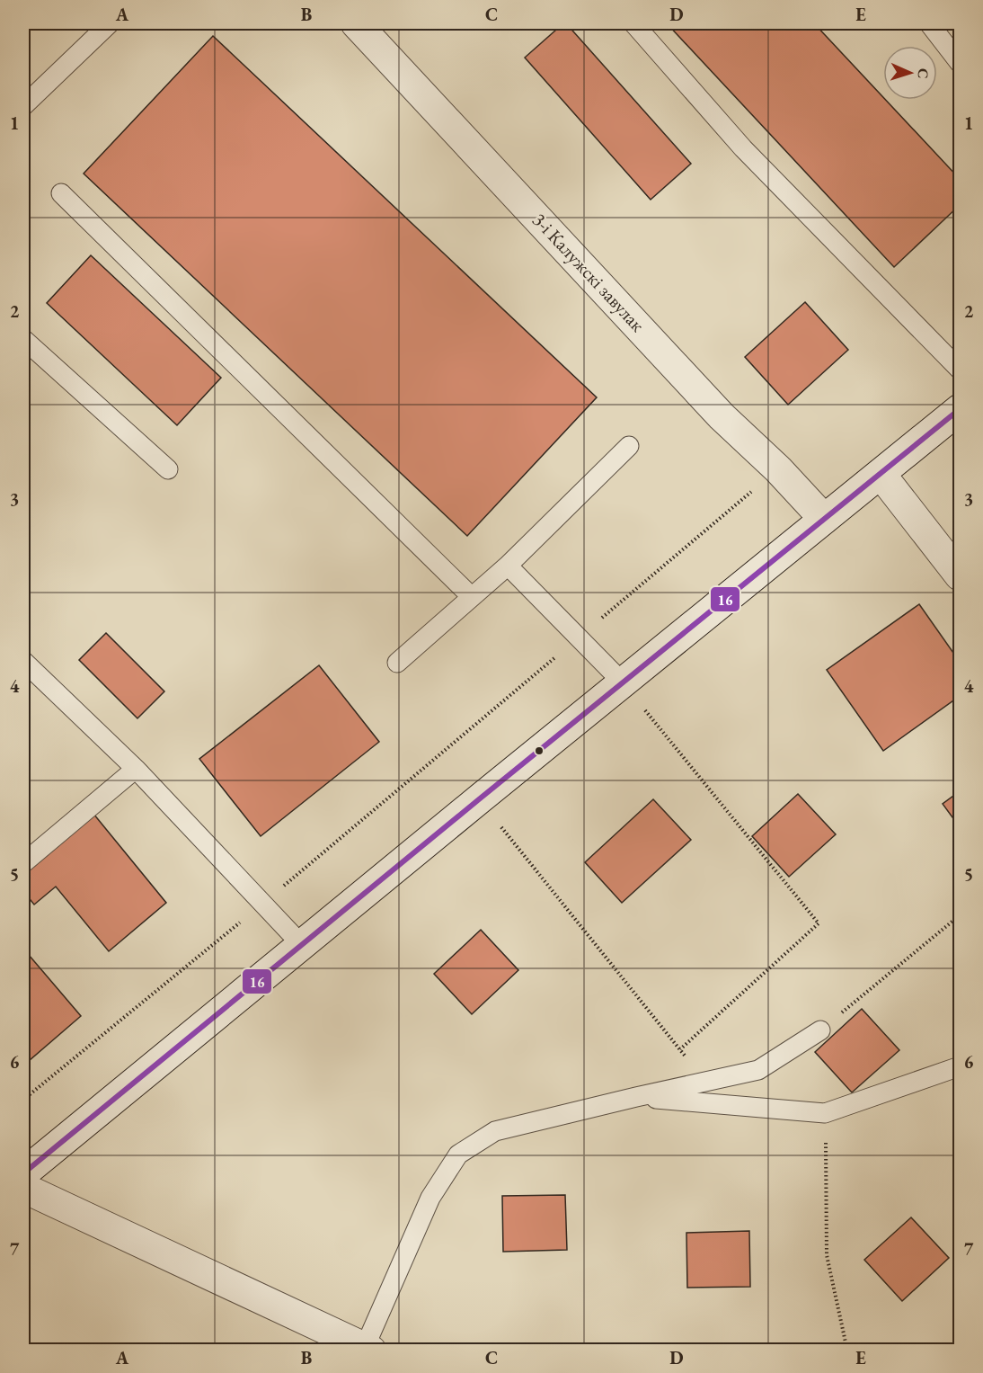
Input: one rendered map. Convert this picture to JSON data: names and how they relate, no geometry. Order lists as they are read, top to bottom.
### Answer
{
  "streets": {
    "street": ["3-і Калужскі завулак"]
  },
  "lines": ["transit line 16"],
  "north": "right",
  "grid": {
    "columns": [
      "A",
      "B",
      "C",
      "D",
      "E"
    ],
    "rows": [
      "1",
      "2",
      "3",
      "4",
      "5",
      "6",
      "7"
    ]
  }
}
